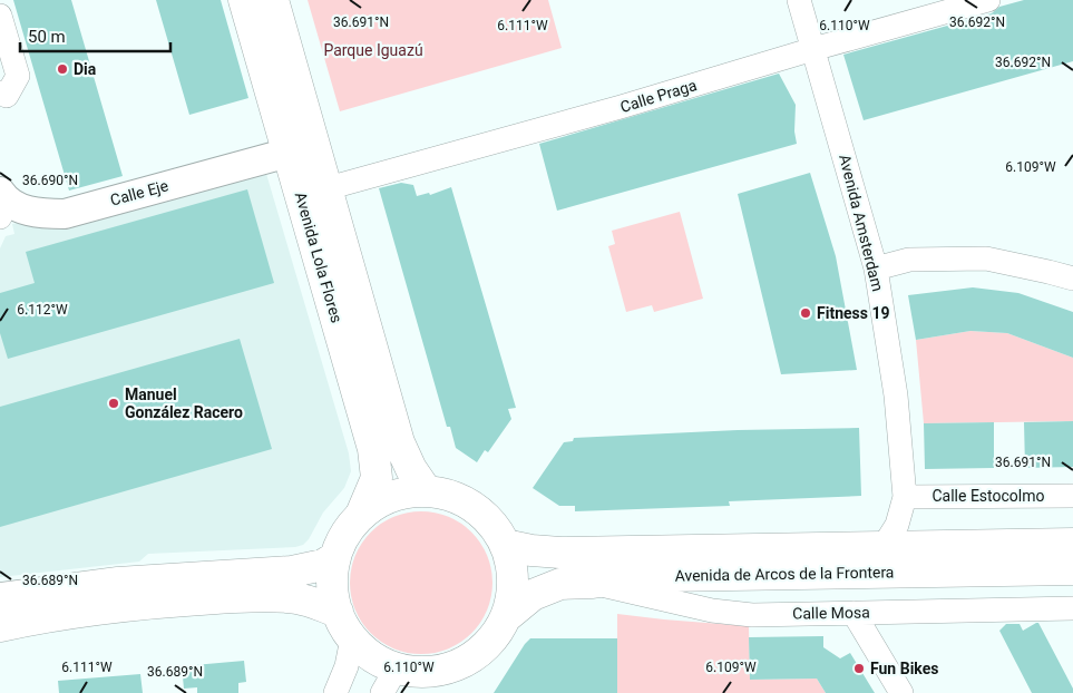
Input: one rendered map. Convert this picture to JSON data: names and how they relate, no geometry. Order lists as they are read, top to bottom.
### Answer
{
  "streets": {
    "main road": ["Avenida Lola Flores", "Avenida de Arcos de la Frontera"],
    "street": [
      "Calle Praga",
      "Calle Eje",
      "Avenida Amsterdam",
      "Calle Estocolmo",
      "Calle Mosa"
    ]
  },
  "crossings": [
    ["Calle Praga", "Avenida Amsterdam"],
    ["Calle Praga", "Avenida Lola Flores"],
    ["Calle Eje", "Avenida Lola Flores"],
    ["Avenida Amsterdam", "Calle Estocolmo"],
    ["Avenida Amsterdam", "Avenida de Arcos de la Frontera"],
    ["Avenida Lola Flores", "Avenida de Arcos de la Frontera"],
    ["Avenida de Arcos de la Frontera", "Calle Mosa"]
  ],
  "parks": ["Parque Iguazú"],
  "places": [
    "Dia",
    "Fitness 19",
    "Manuel González Racero",
    "Fun Bikes"
  ],
  "scale_bar": "50 m",
  "coordinates": [
    "36.691°N",
    "36.692°N",
    "6.111°W",
    "6.110°W",
    "6.109°W",
    "36.690°N",
    "6.112°W",
    "36.689°N"
  ]
}
